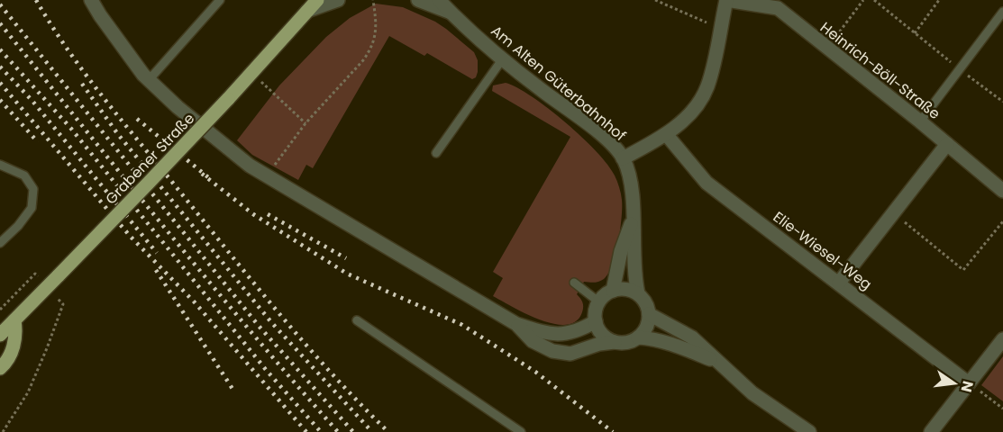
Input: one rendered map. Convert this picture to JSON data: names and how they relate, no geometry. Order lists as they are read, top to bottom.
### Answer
{
  "streets": {
    "main road": ["Grabener Straße"],
    "street": ["Heinrich-Böll-Straße", "Am Alten Güterbahnhof", "Elie-Wiesel-Weg"]
  },
  "north": "right"
}
